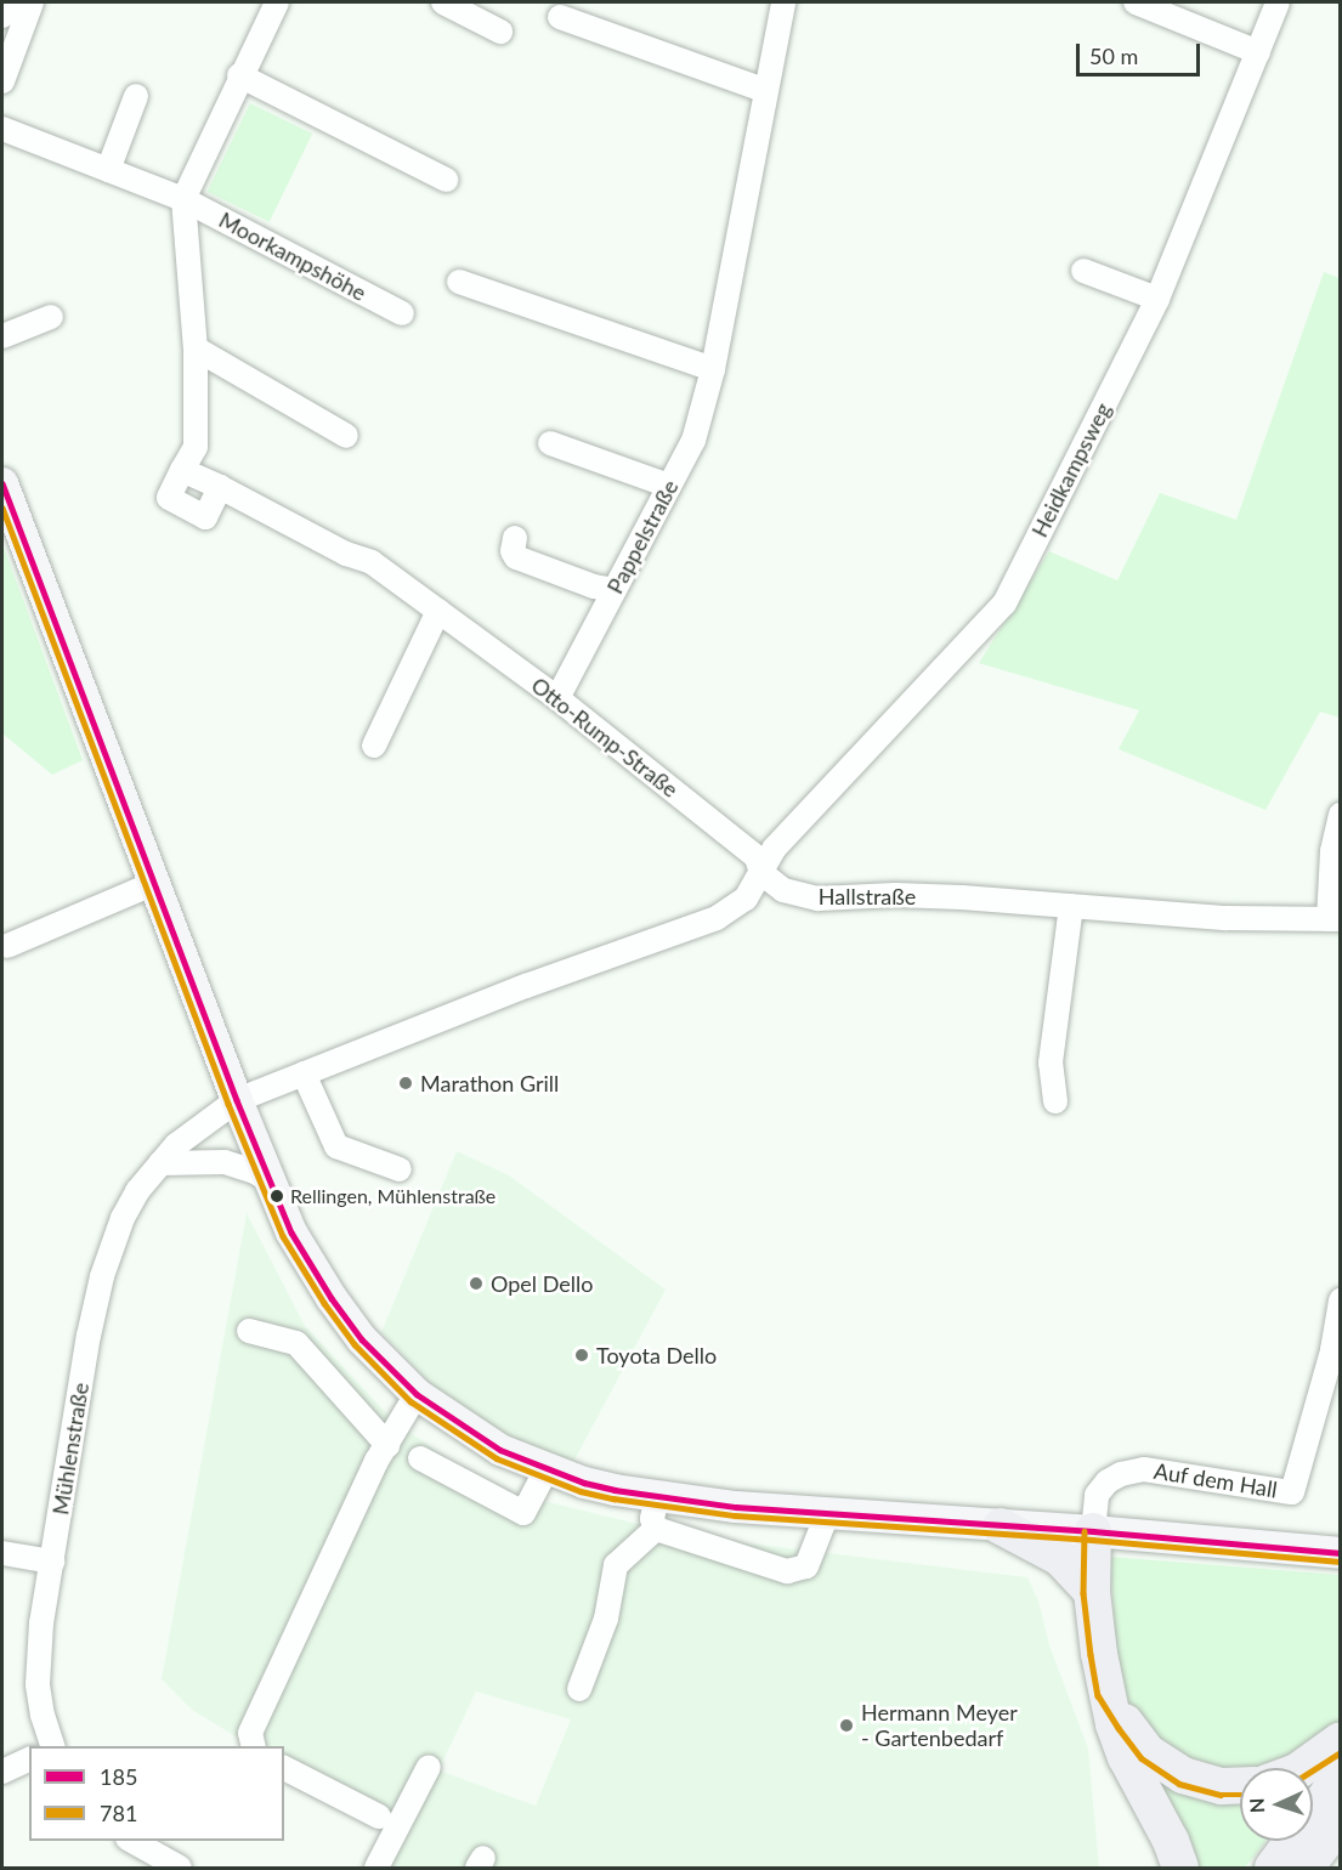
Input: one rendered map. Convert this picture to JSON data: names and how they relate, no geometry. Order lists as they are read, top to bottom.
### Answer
{
  "streets": {
    "street": [
      "Moorkampshöhe",
      "Heidkampsweg",
      "Pappelstraße",
      "Otto-Rump-Straße",
      "Hallstraße",
      "Mühlenstraße",
      "Auf dem Hall"
    ]
  },
  "crossings": [
    ["Moorkampshöhe", "Otto-Rump-Straße"],
    ["Heidkampsweg", "Otto-Rump-Straße"],
    ["Heidkampsweg", "Hallstraße"],
    ["Pappelstraße", "Otto-Rump-Straße"],
    ["Otto-Rump-Straße", "Hallstraße"]
  ],
  "places": [
    "Marathon Grill",
    "Rellingen, Mühlenstraße",
    "Opel Dello",
    "Toyota Dello",
    "Hermann Meyer - Gartenbedarf"
  ],
  "lines": ["transit line 185", "transit line 781"],
  "legend": ["185", "781"],
  "scale_bar": "50 m",
  "north": "left"
}
